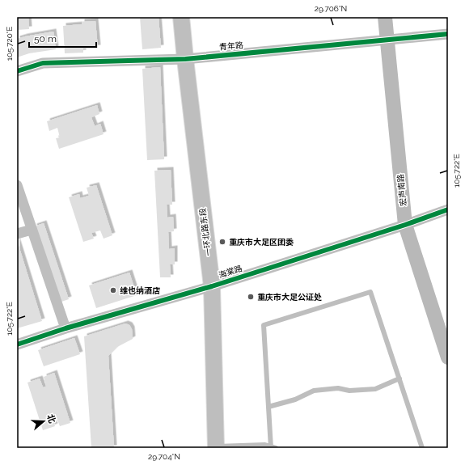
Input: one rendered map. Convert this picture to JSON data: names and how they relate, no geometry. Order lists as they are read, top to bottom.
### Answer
{
  "streets": {
    "main road": ["一环北路东段"],
    "street": ["青年路", "宏声南路", "海棠路"]
  },
  "crossings": [
    ["青年路", "一环北路东段"],
    ["宏声南路", "海棠路"],
    ["一环北路东段", "海棠路"]
  ],
  "places": ["重庆市大足区团委", "维也纳酒店", "重庆市大足公证处"],
  "scale_bar": "50 m",
  "north": "right",
  "coordinates": [
    "29.706°N",
    "105.720°E",
    "105.722°E",
    "29.704°N"
  ]
}
